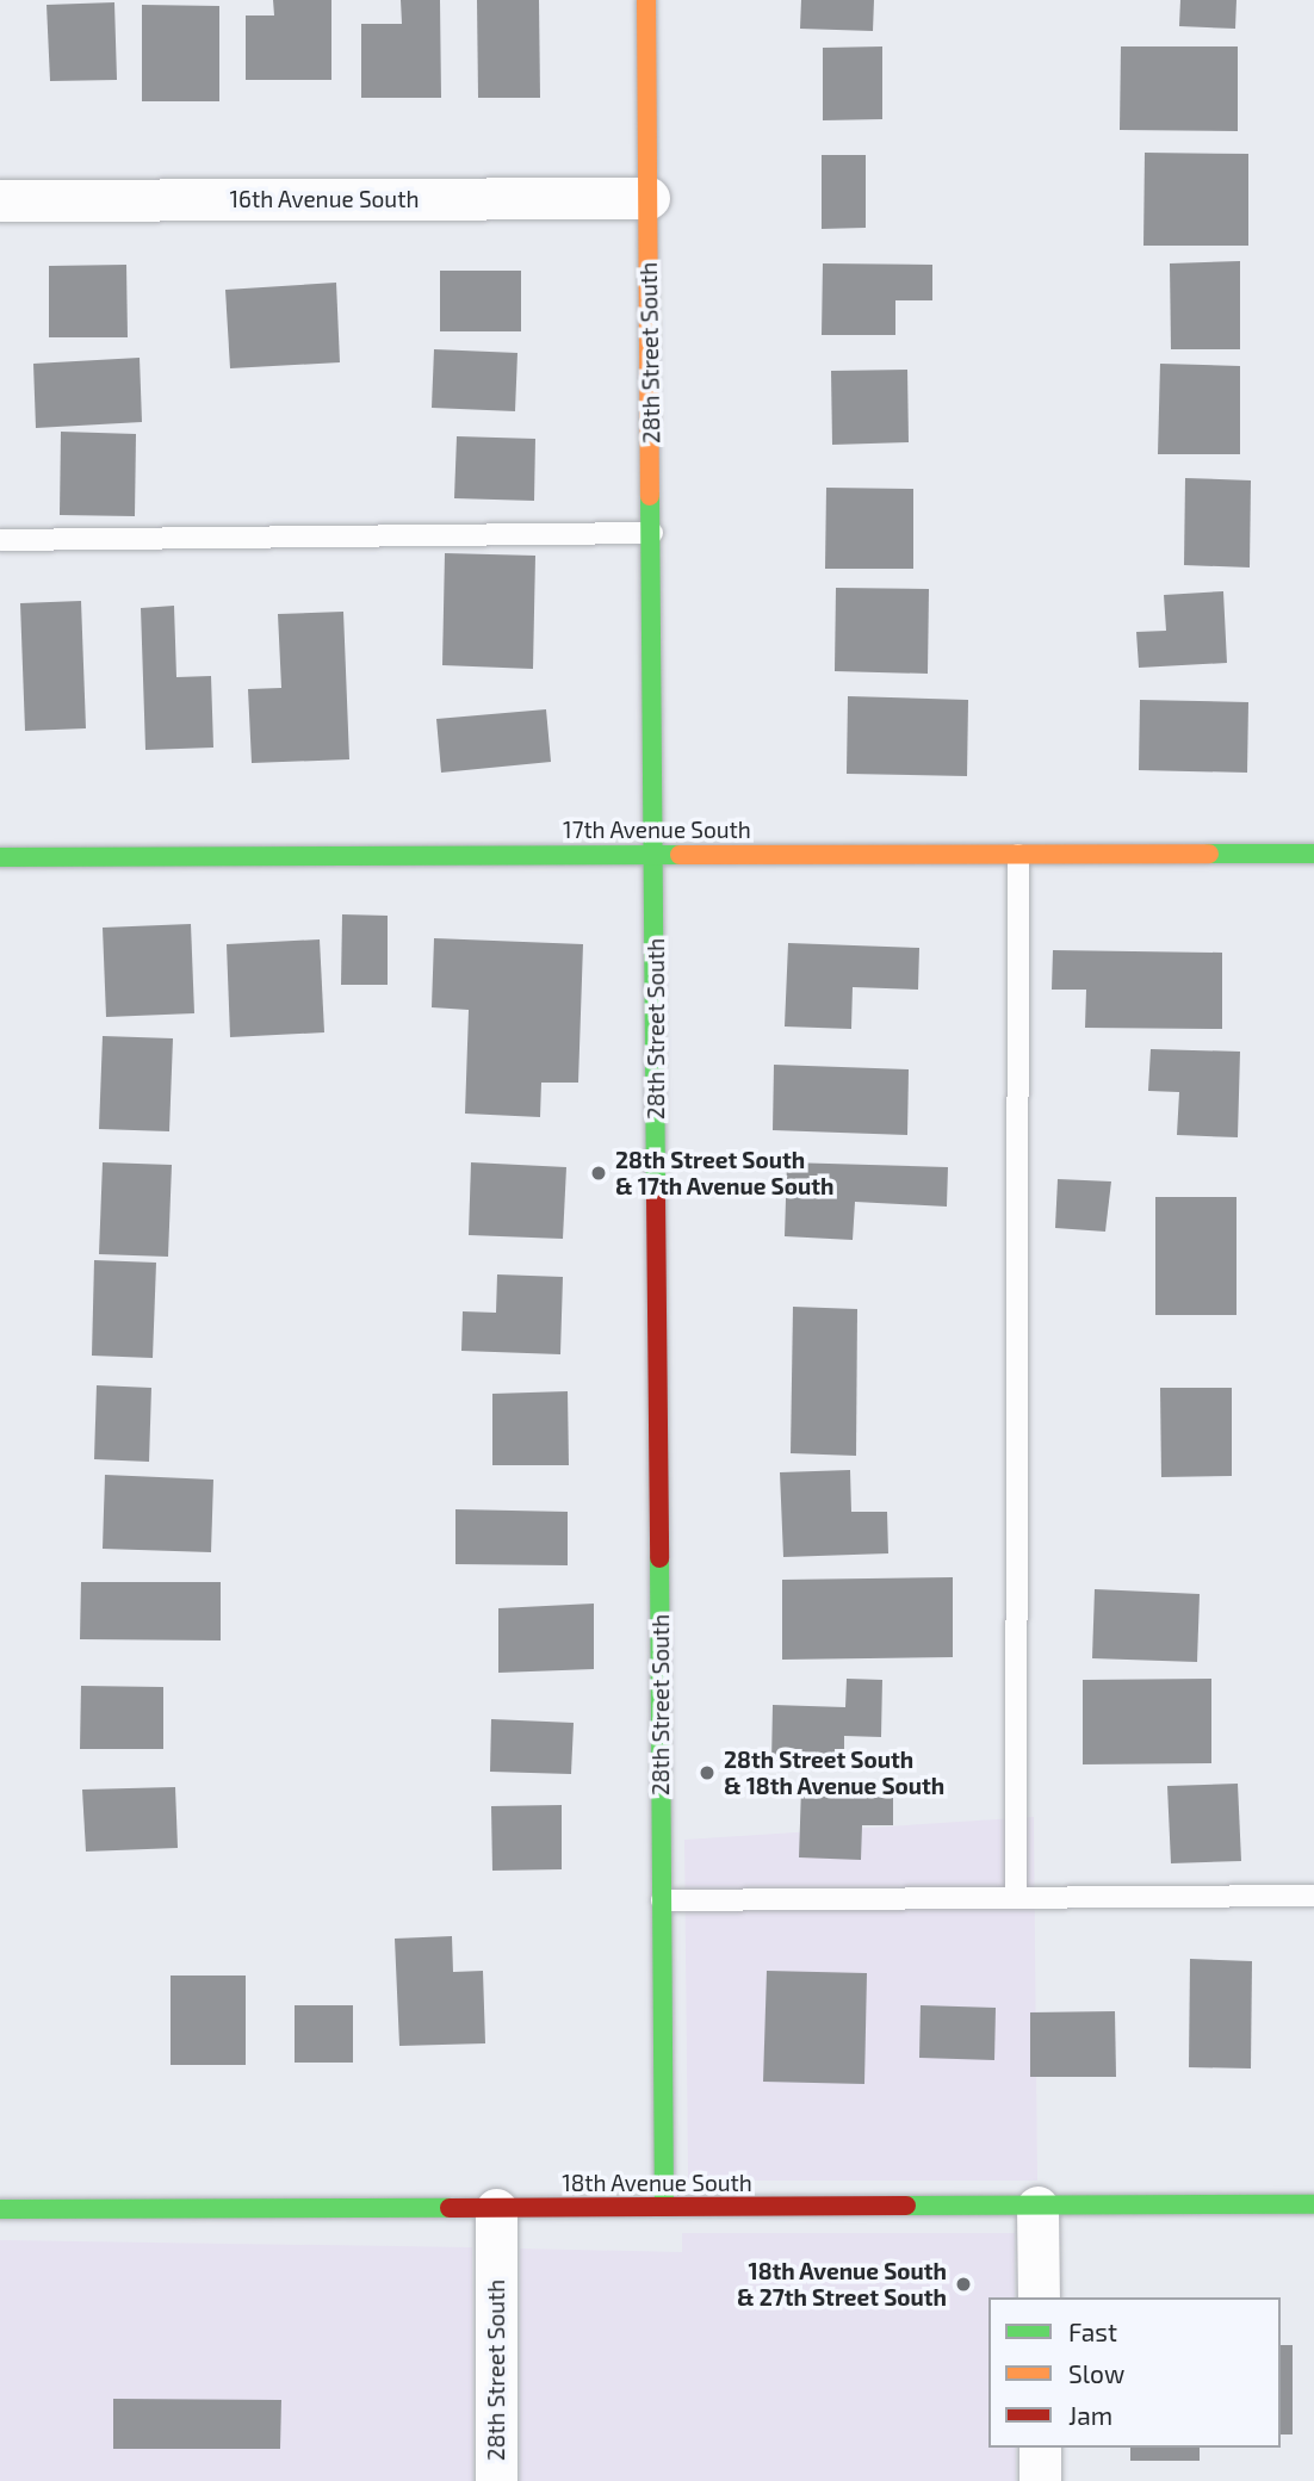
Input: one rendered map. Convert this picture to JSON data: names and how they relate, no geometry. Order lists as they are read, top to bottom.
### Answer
{
  "streets": {
    "street": [
      "16th Avenue South",
      "28th Street South",
      "17th Avenue South",
      "18th Avenue South"
    ]
  },
  "crossings": [
    ["16th Avenue South", "28th Street South"],
    ["28th Street South", "17th Avenue South"],
    ["28th Street South", "18th Avenue South"]
  ],
  "places": ["28th Street South & 17th Avenue South", "28th Street South & 18th Avenue South", "18th Avenue South & 27th Street South"],
  "legend": ["Fast", "Slow", "Jam"]
}
